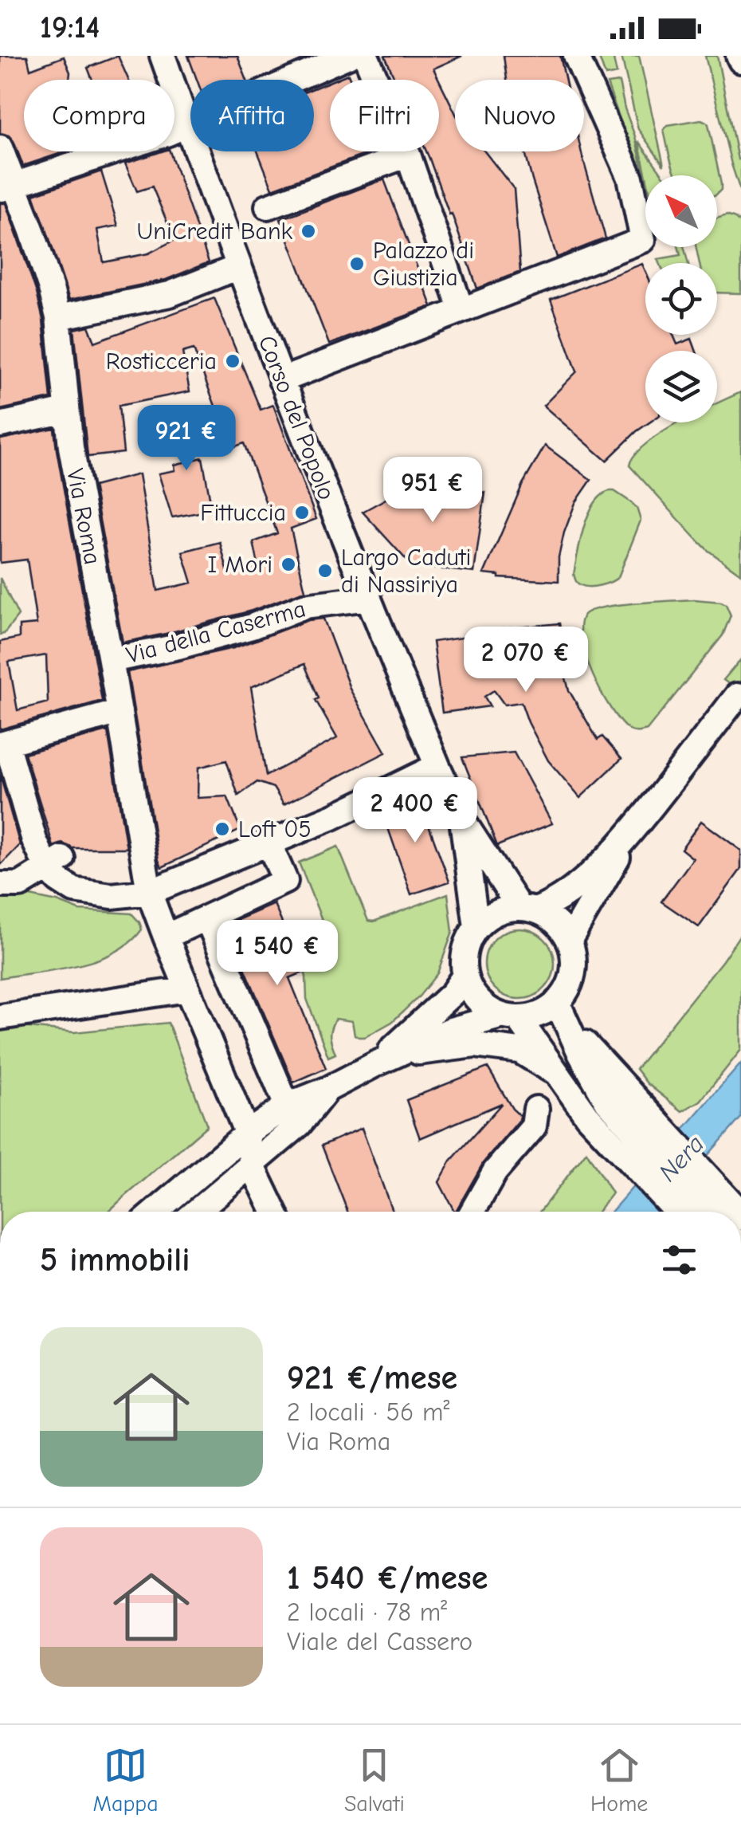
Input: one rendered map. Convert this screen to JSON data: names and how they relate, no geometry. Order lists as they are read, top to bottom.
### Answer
{
  "streets": {
    "street": ["Corso del Popolo", "Via Roma", "Via della Caserma"]
  },
  "crossings": [
    ["Corso del Popolo", "Via della Caserma"],
    ["Via Roma", "Via della Caserma"]
  ],
  "water": ["Nera"],
  "places": [
    "UniCredit Bank",
    "Palazzo di Giustizia",
    "Rosticceria",
    "Fittuccia",
    "I Mori",
    "Largo Caduti di Nassiriya",
    "Loft 05"
  ],
  "north": "top left",
  "page": {
    "status": "19:14",
    "chip": [
      "Compra",
      "Affitta",
      "Filtri",
      "Nuovo"
    ],
    "price": [
      "921 €",
      "951 €",
      "2 070 €",
      "2 400 €",
      "1 540 €"
    ],
    "heading": "5 immobili",
    "list": [
      {
        "name": "921 €/mese",
        "note": "2 locali · 56 m² · Via Roma"
      },
      {
        "name": "1 540 €/mese",
        "note": "2 locali · 78 m² · Viale del Cassero"
      }
    ],
    "tabs": ["Mappa", "Salvati", "Home"]
  }
}
